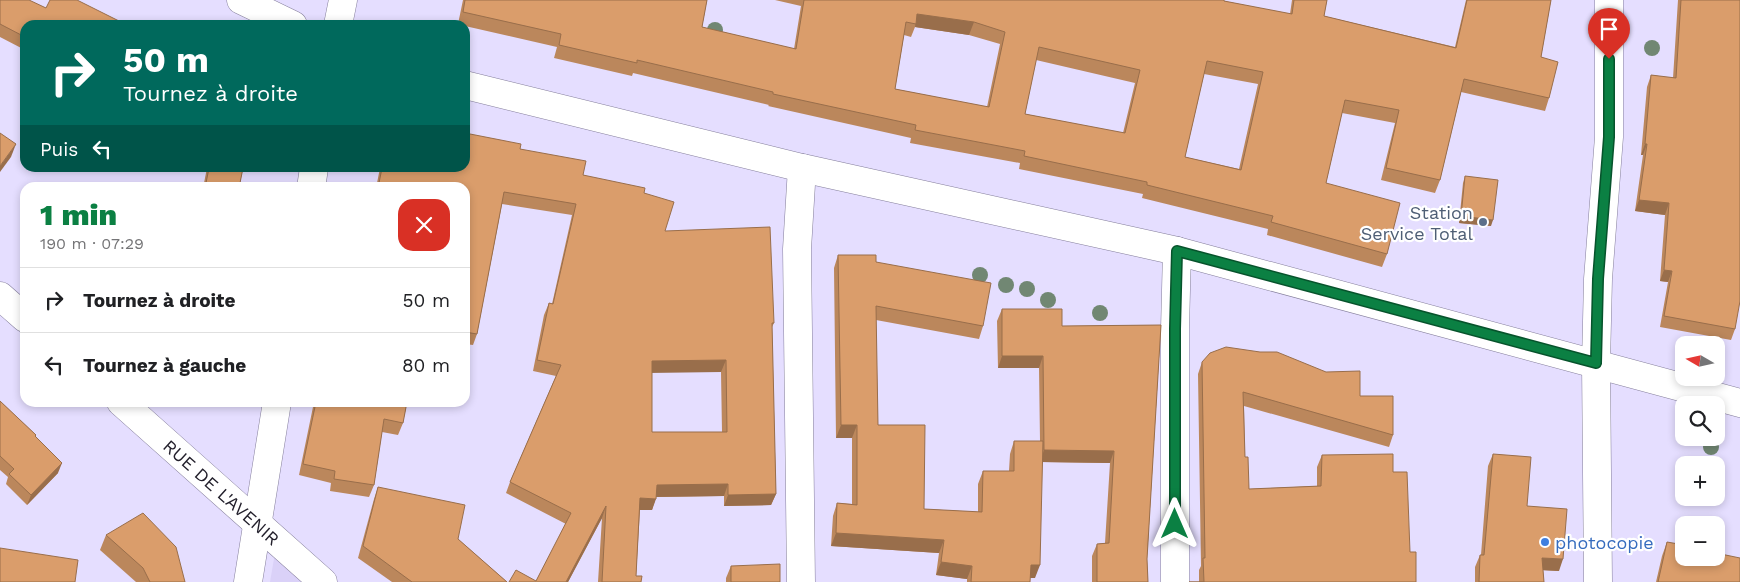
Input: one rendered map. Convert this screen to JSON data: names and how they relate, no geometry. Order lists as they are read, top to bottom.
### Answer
{
  "streets": {
    "street": ["RUE DE L'AVENIR"]
  },
  "places": ["Station Service Total", "photocopie"],
  "north": "left",
  "page": {
    "turn": ["50 m", "Tournez à droite"],
    "then": "Puis",
    "heading": ["1 min", "190 m · 07:29"],
    "list": [
      {
        "name": "Tournez à droite",
        "value": "50 m"
      },
      {
        "name": "Tournez à gauche",
        "value": "80 m"
      }
    ],
    "map_buttons": ["+", "−"]
  }
}
